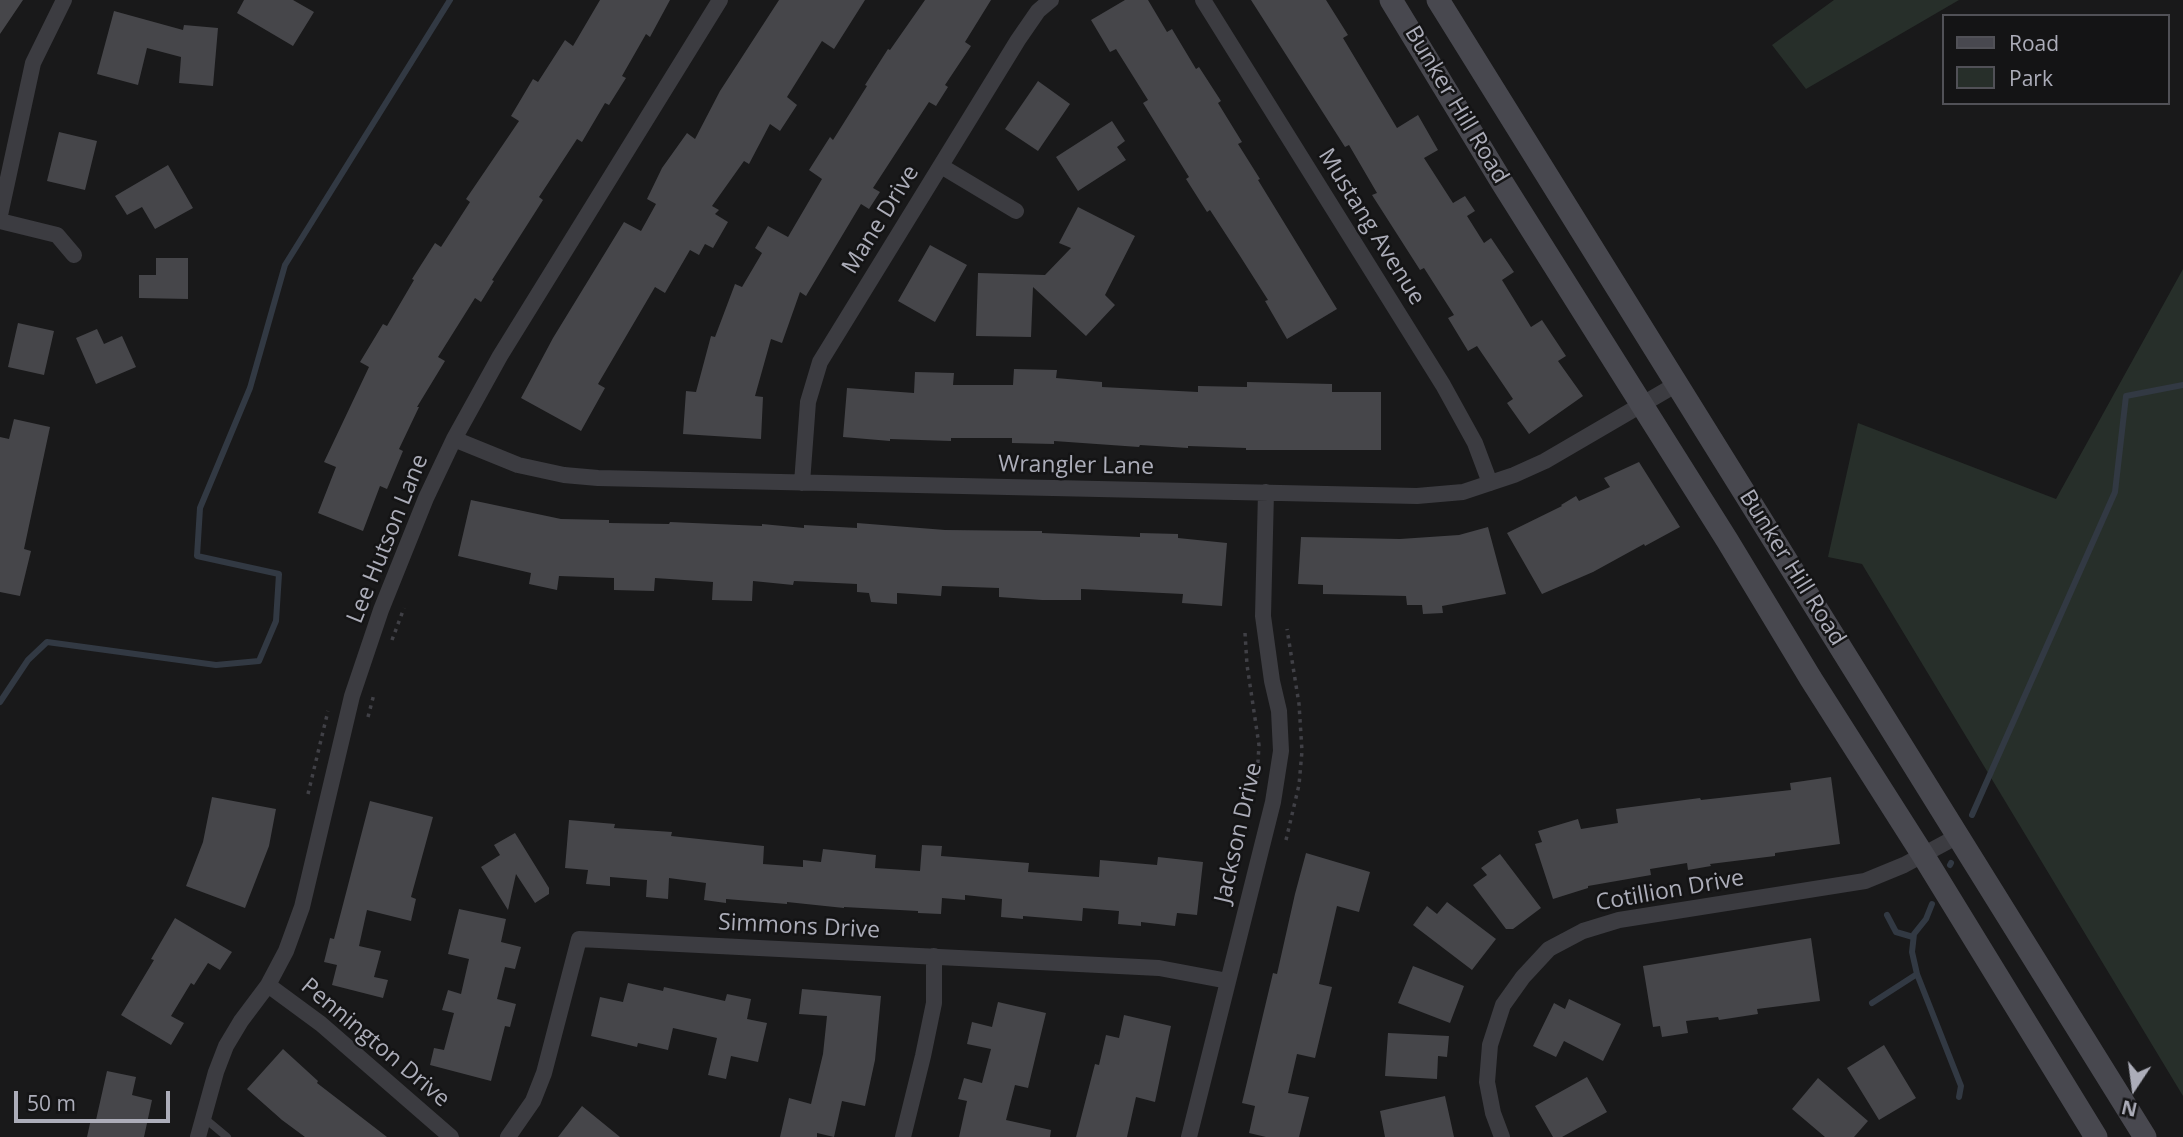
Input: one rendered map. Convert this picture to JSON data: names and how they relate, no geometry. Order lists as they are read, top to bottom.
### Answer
{
  "streets": {
    "main road": ["Bunker Hill Road"],
    "street": [
      "Mane Drive",
      "Mustang Avenue",
      "Wrangler Lane",
      "Lee Hutson Lane",
      "Jackson Drive",
      "Cotillion Drive",
      "Simmons Drive",
      "Pennington Drive"
    ]
  },
  "crossings": [
    ["Bunker Hill Road", "Wrangler Lane"],
    ["Bunker Hill Road", "Cotillion Drive"],
    ["Mane Drive", "Wrangler Lane"],
    ["Mustang Avenue", "Wrangler Lane"],
    ["Wrangler Lane", "Lee Hutson Lane"],
    ["Wrangler Lane", "Jackson Drive"],
    ["Lee Hutson Lane", "Pennington Drive"],
    ["Jackson Drive", "Simmons Drive"]
  ],
  "legend": ["Road", "Park"],
  "scale_bar": "50 m",
  "north": "bottom"
}
